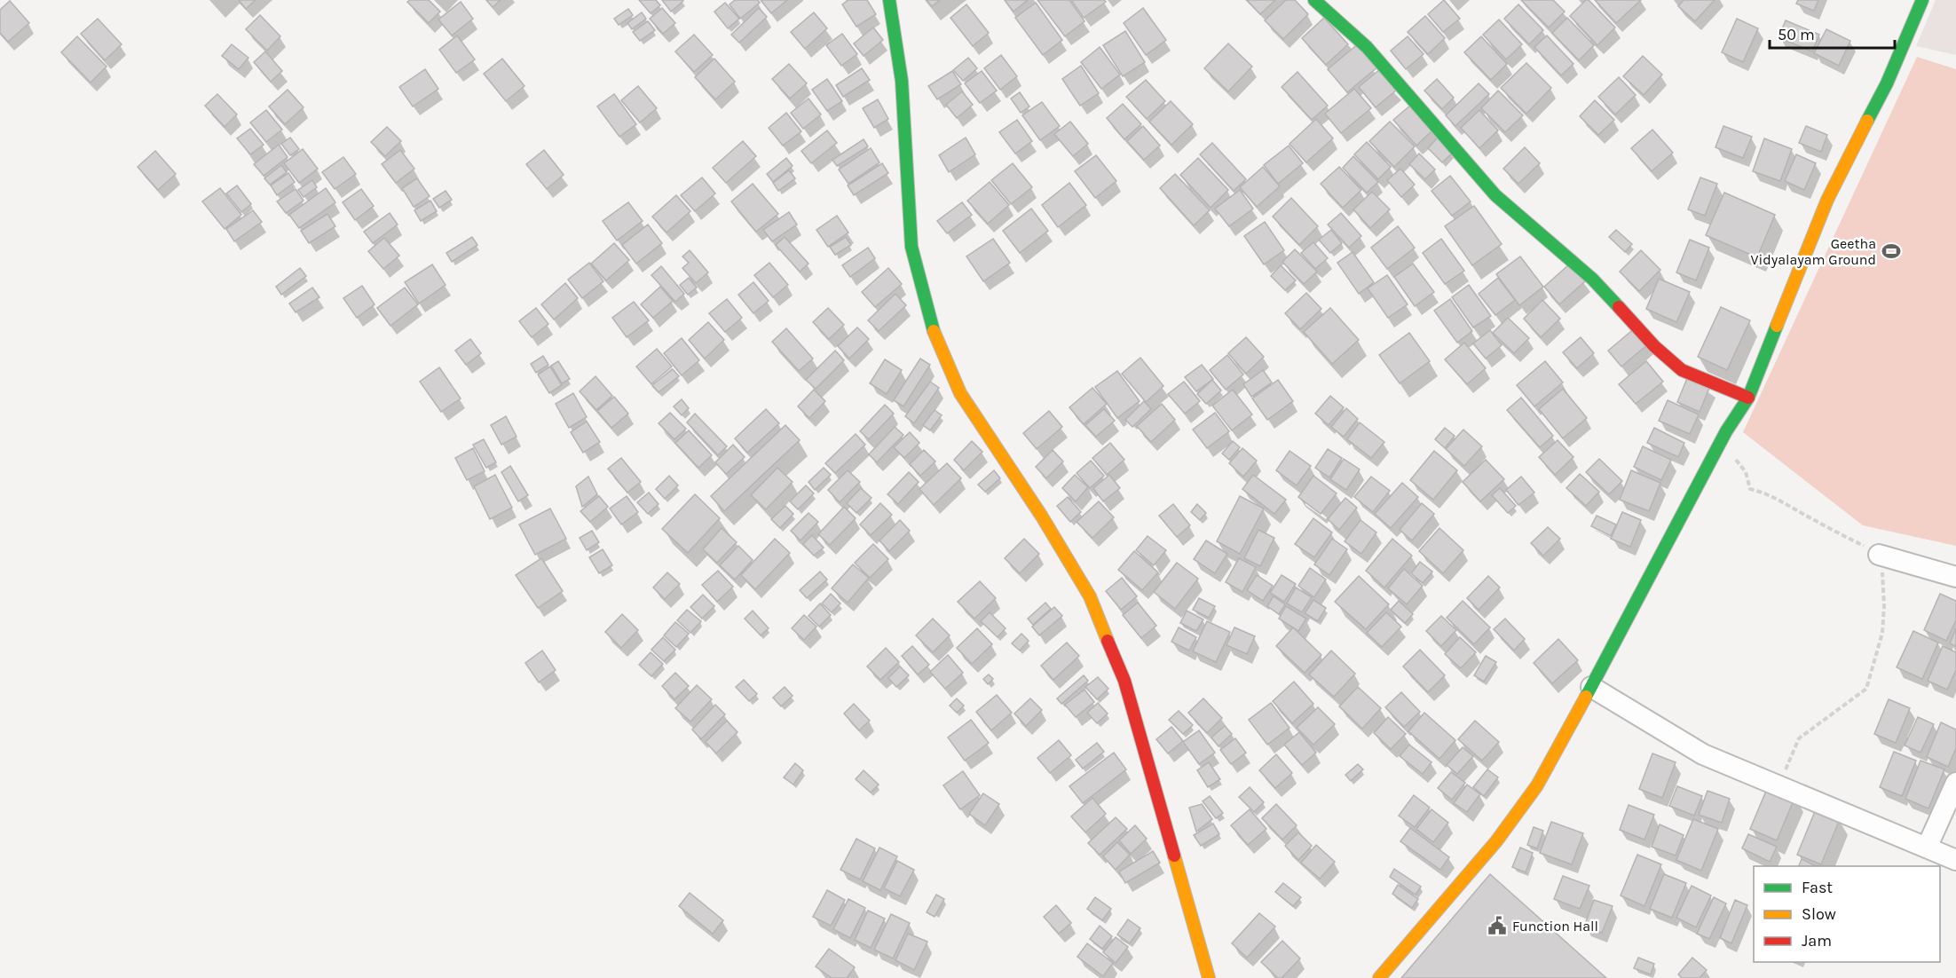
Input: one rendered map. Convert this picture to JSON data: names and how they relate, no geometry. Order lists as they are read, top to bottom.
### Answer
{
  "places": {
    "sports": ["Geetha Vidyalayam Ground"],
    "public building": ["Function Hall"]
  },
  "legend": ["Fast", "Slow", "Jam"],
  "scale_bar": "50 m"
}
